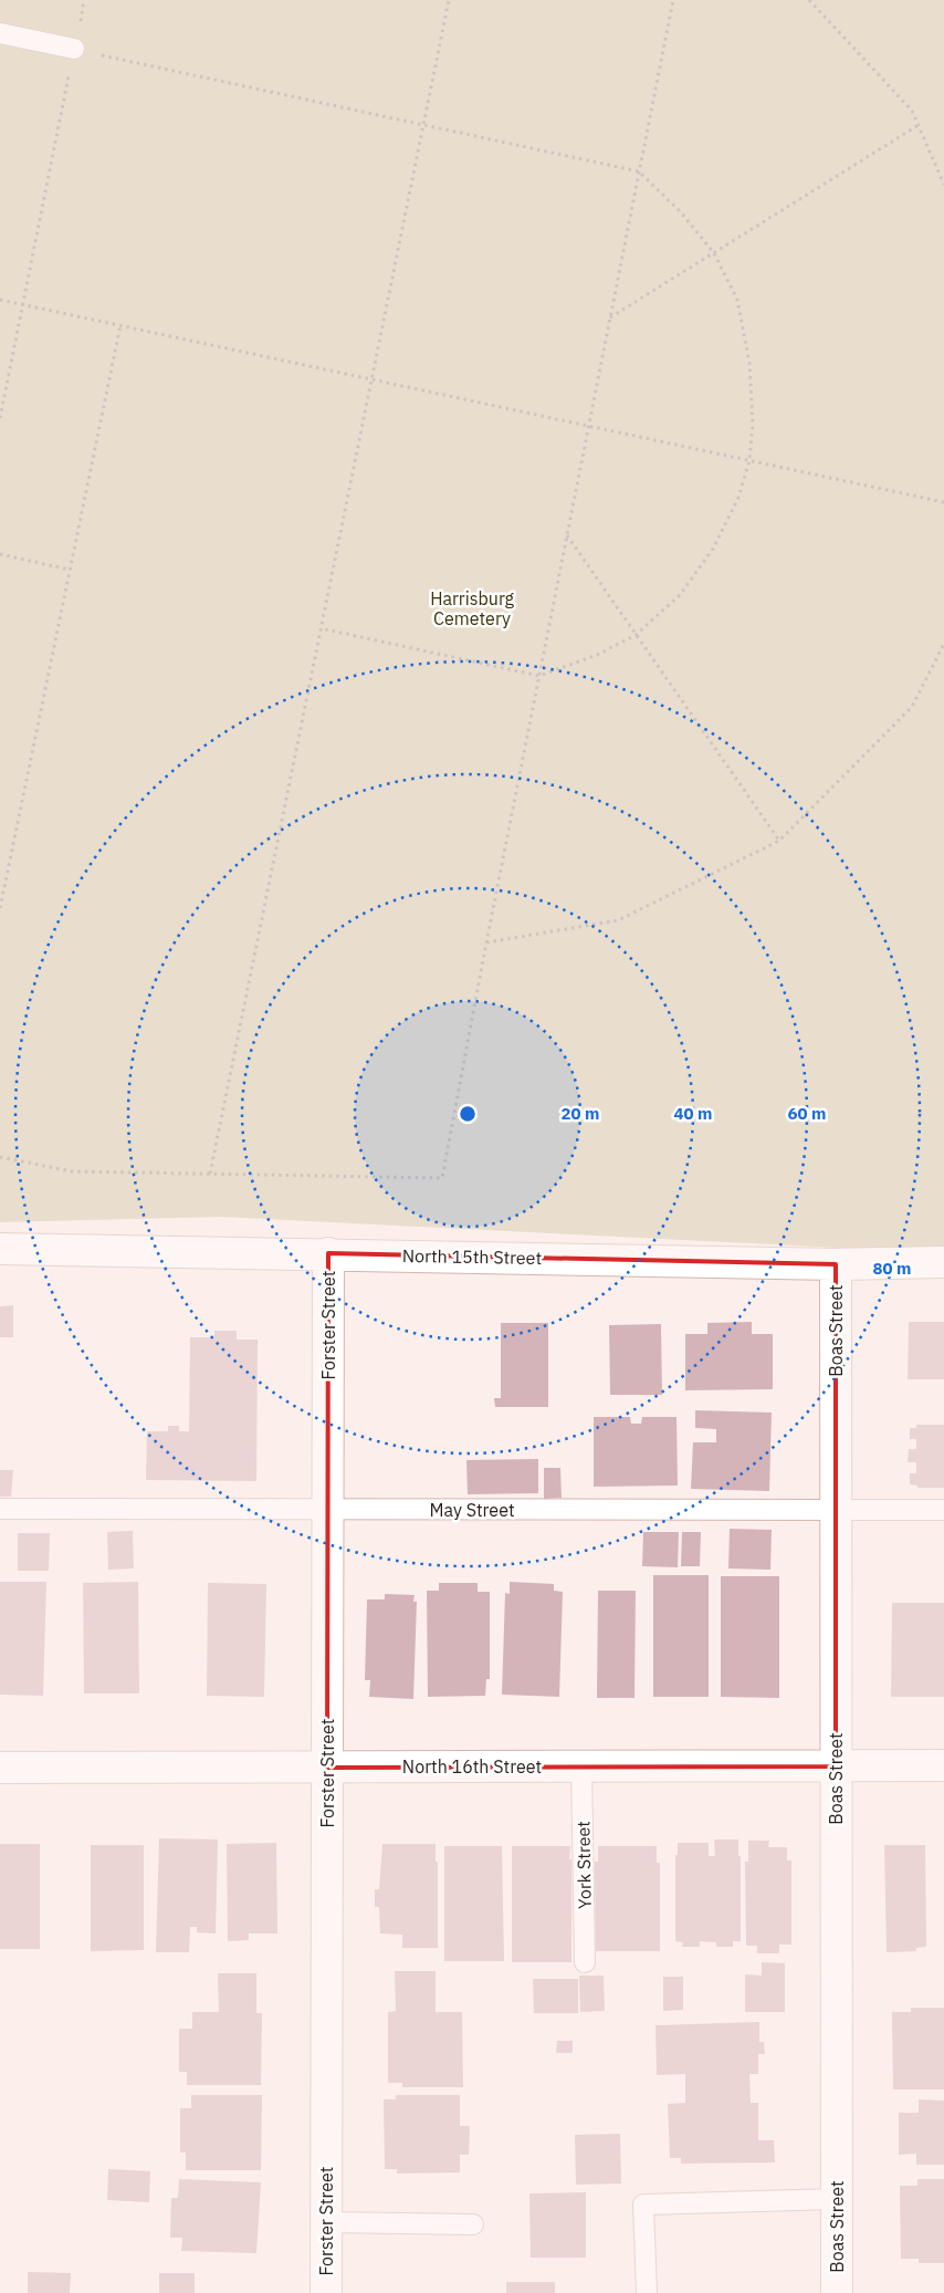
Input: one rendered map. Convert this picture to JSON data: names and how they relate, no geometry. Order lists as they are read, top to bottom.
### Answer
{
  "streets": {
    "street": [
      "North 15th Street",
      "Forster Street",
      "Boas Street",
      "North 16th Street"
    ],
    "lane": ["May Street", "York Street"]
  },
  "crossings": [
    ["North 15th Street", "Forster Street"],
    ["North 15th Street", "Boas Street"],
    ["Forster Street", "May Street"],
    ["Forster Street", "North 16th Street"],
    ["Boas Street", "May Street"],
    ["Boas Street", "North 16th Street"],
    ["North 16th Street", "York Street"]
  ],
  "parks": ["Harrisburg Cemetery"],
  "rings": [
    "20 m",
    "40 m",
    "60 m",
    "80 m"
  ]
}
